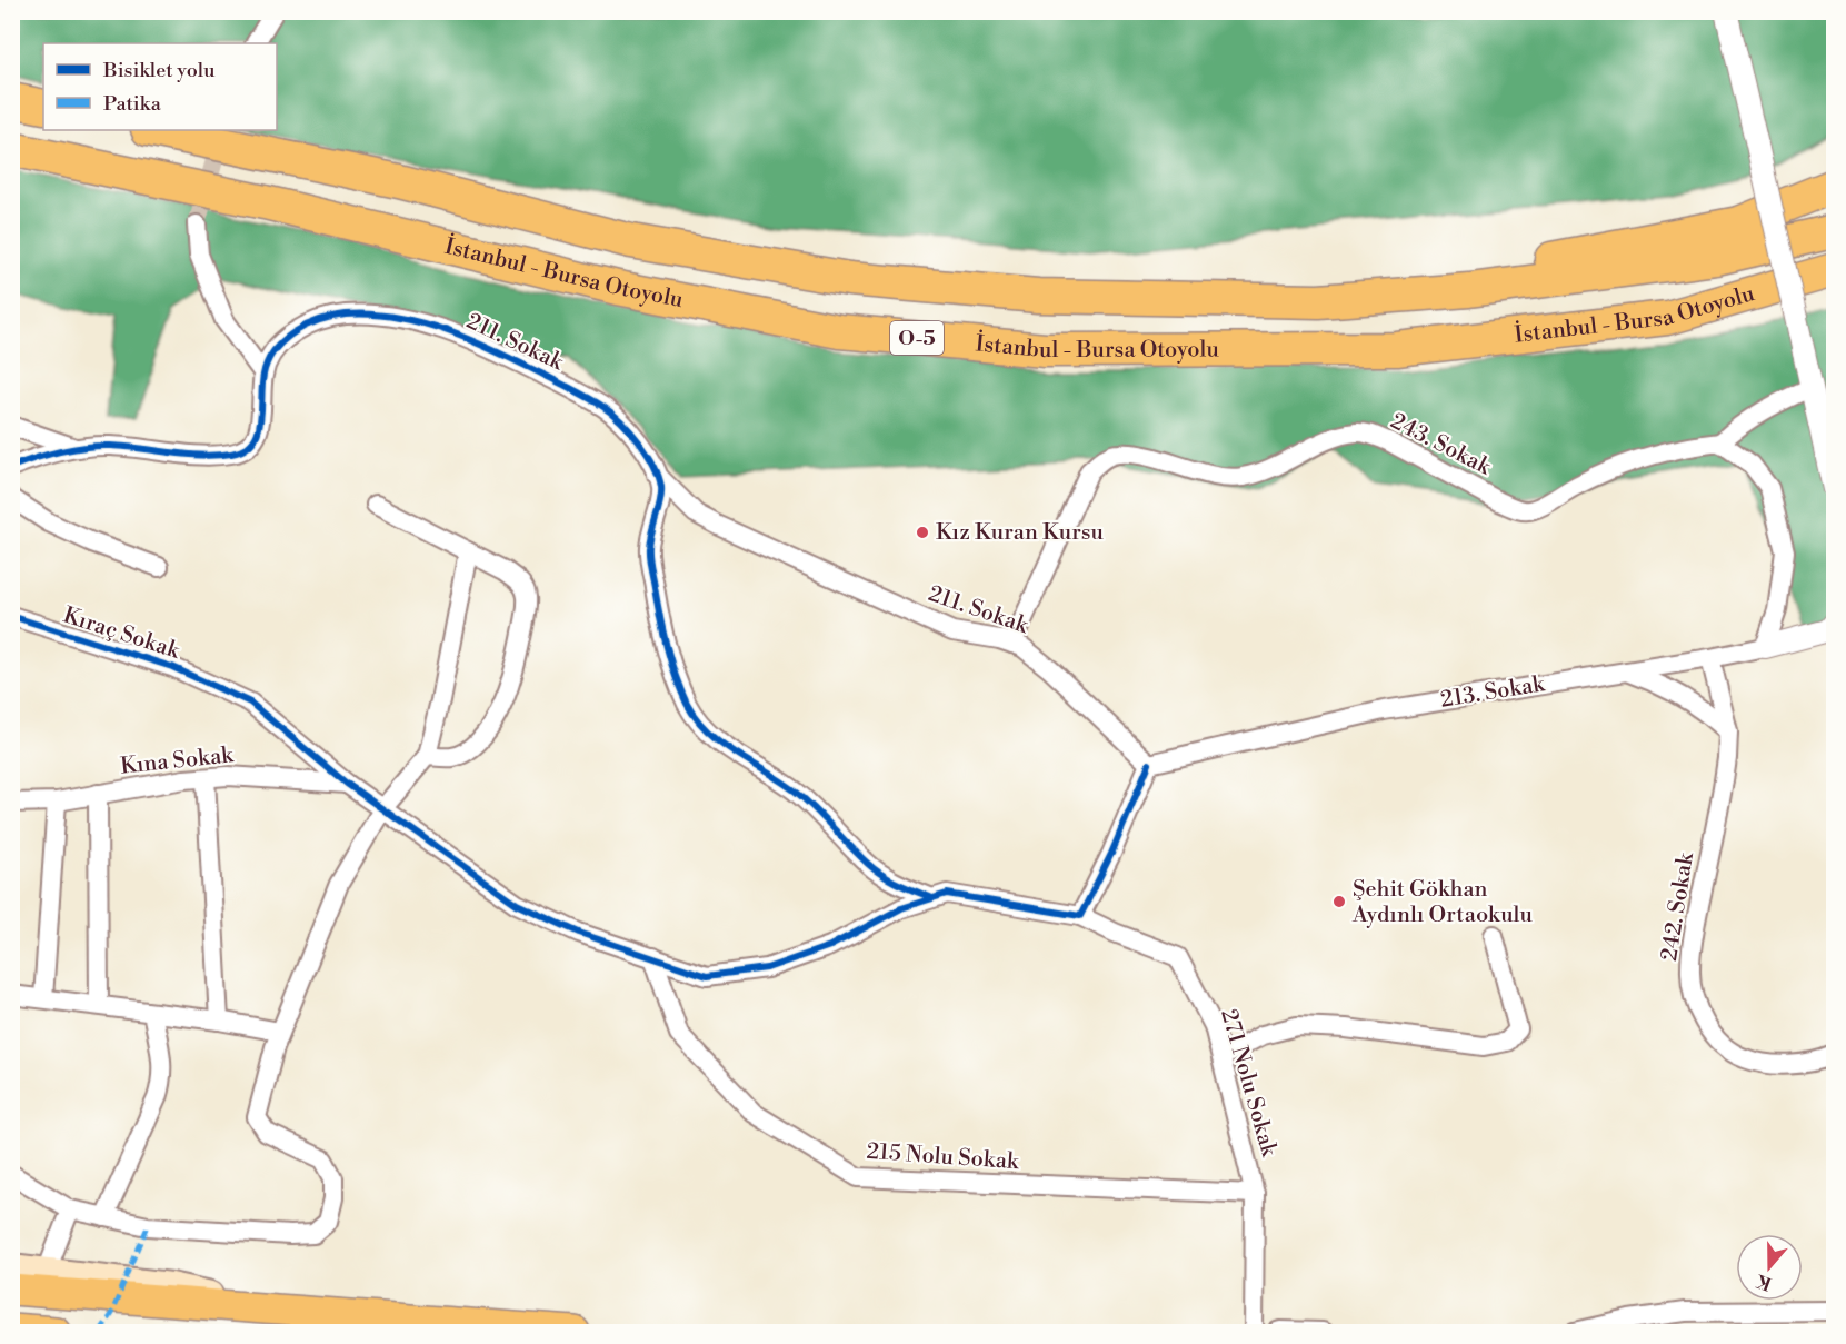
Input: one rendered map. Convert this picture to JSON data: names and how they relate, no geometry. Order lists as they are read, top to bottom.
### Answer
{
  "streets": {
    "highway": ["İstanbul - Bursa Otoyolu", "O-5"],
    "street": [
      "211. Sokak",
      "243. Sokak",
      "Kıraç Sokak",
      "213. Sokak",
      "Kına Sokak",
      "242. Sokak",
      "271 Nolu Sokak",
      "215 Nolu Sokak"
    ]
  },
  "crossings": [
    ["211. Sokak", "243. Sokak"],
    ["211. Sokak", "213. Sokak"],
    ["Kıraç Sokak", "Kına Sokak"],
    ["Kıraç Sokak", "271 Nolu Sokak"],
    ["Kıraç Sokak", "215 Nolu Sokak"],
    ["213. Sokak", "242. Sokak"],
    ["271 Nolu Sokak", "215 Nolu Sokak"]
  ],
  "places": ["Kız Kuran Kursu", "Şehit Gökhan Aydınlı Ortaokulu"],
  "legend": ["Bisiklet yolu", "Patika"],
  "north": "bottom"
}
